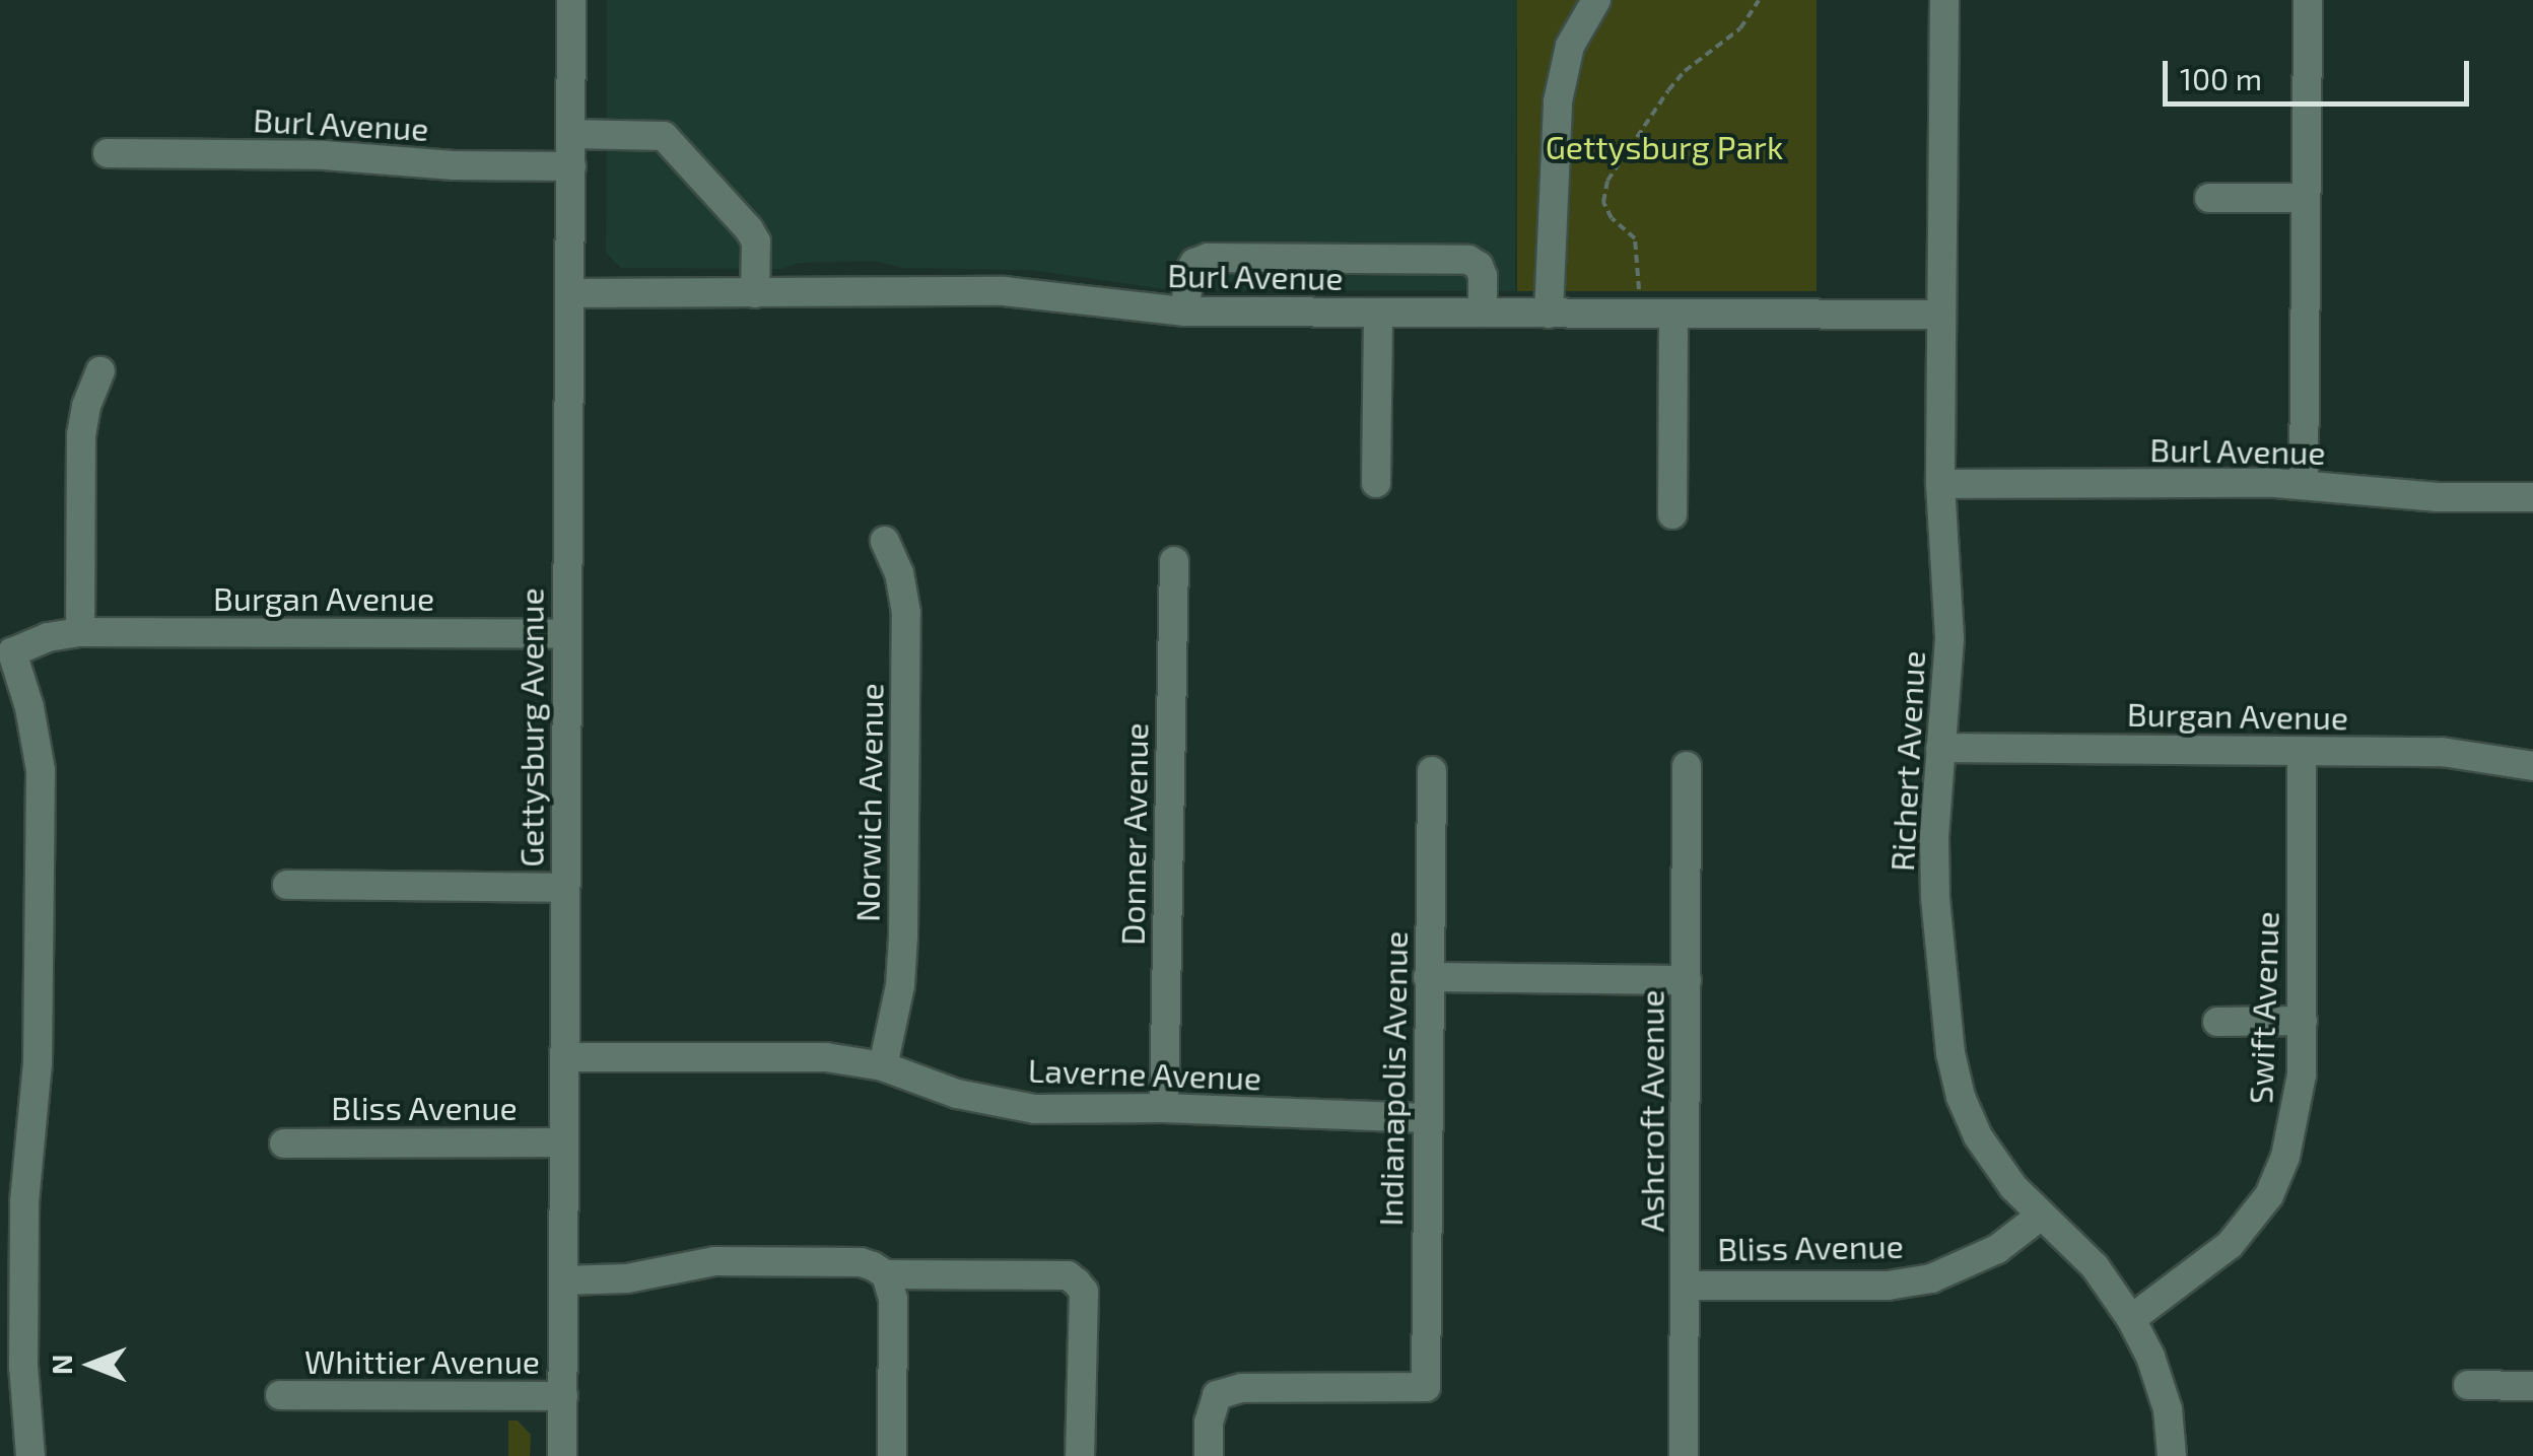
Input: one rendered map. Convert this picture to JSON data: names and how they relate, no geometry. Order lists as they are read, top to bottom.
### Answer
{
  "streets": {
    "street": [
      "Burl Avenue",
      "Burgan Avenue",
      "Gettysburg Avenue",
      "Richert Avenue",
      "Norwich Avenue",
      "Donner Avenue",
      "Swift Avenue",
      "Laverne Avenue",
      "Indianapolis Avenue",
      "Bliss Avenue",
      "Ashcroft Avenue",
      "Whittier Avenue"
    ]
  },
  "crossings": [
    ["Burl Avenue", "Gettysburg Avenue"],
    ["Burl Avenue", "Richert Avenue"],
    ["Burgan Avenue", "Gettysburg Avenue"],
    ["Burgan Avenue", "Richert Avenue"],
    ["Burgan Avenue", "Swift Avenue"],
    ["Gettysburg Avenue", "Laverne Avenue"],
    ["Gettysburg Avenue", "Bliss Avenue"],
    ["Gettysburg Avenue", "Whittier Avenue"],
    ["Richert Avenue", "Swift Avenue"],
    ["Richert Avenue", "Bliss Avenue"],
    ["Norwich Avenue", "Laverne Avenue"],
    ["Donner Avenue", "Laverne Avenue"],
    ["Laverne Avenue", "Indianapolis Avenue"],
    ["Bliss Avenue", "Ashcroft Avenue"]
  ],
  "parks": ["Gettysburg Park"],
  "scale_bar": "100 m",
  "north": "left"
}
